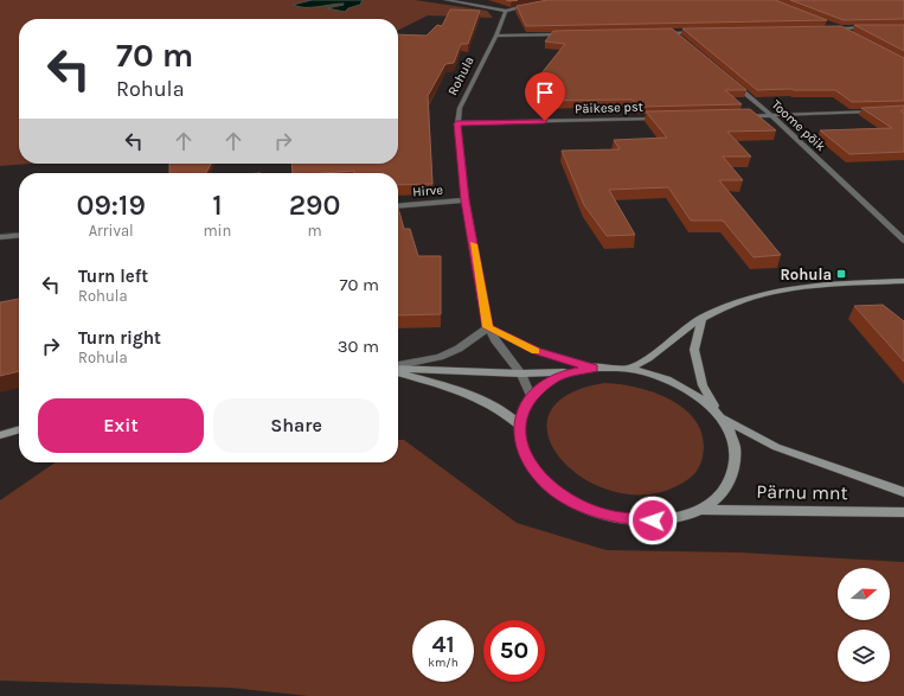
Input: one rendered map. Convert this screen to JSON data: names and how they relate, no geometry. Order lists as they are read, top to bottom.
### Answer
{
  "streets": {
    "main road": ["Pärnu mnt"],
    "street": [
      "Rohula",
      "Päikese pst",
      "Toome põik",
      "Hirve"
    ]
  },
  "crossings": [
    ["Rohula", "Päikese pst"],
    ["Rohula", "Hirve"]
  ],
  "places": {
    "transit": ["Rohula"]
  },
  "north": "right",
  "page": {
    "turn": ["70 m", "Rohula"],
    "eta": [
      "09:19",
      "Arrival",
      "1",
      "min",
      "290",
      "m"
    ],
    "list": [
      {
        "name": "Turn left",
        "note": "Rohula",
        "value": "70 m"
      },
      {
        "name": "Turn right",
        "note": "Rohula",
        "value": "30 m"
      }
    ],
    "buttons": ["Exit", "Share"],
    "speed": "41 km/h",
    "limit": "50"
  }
}
